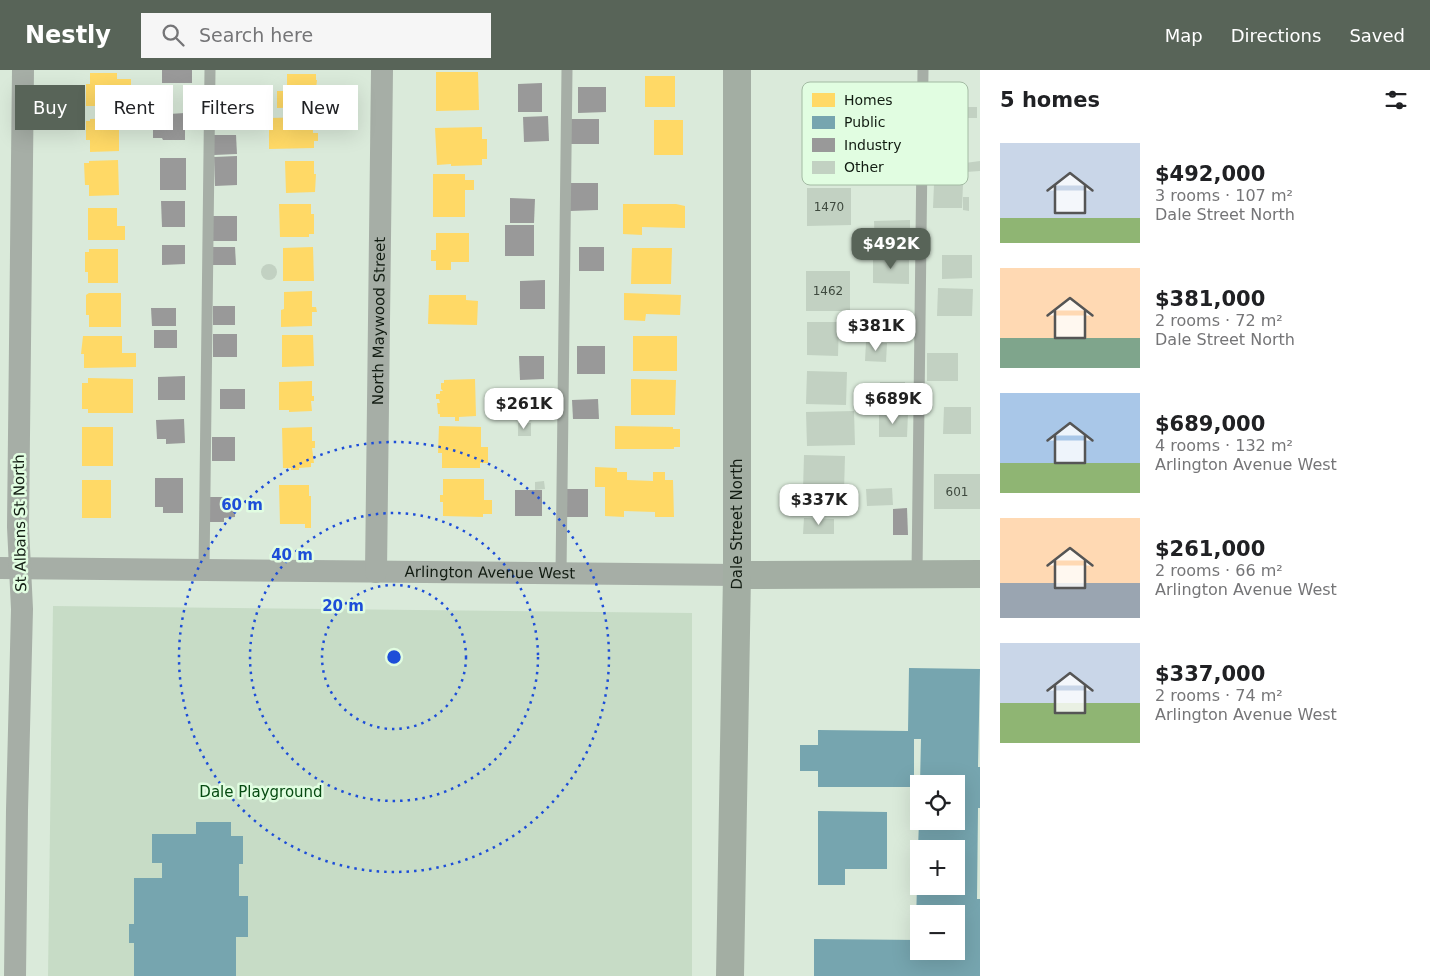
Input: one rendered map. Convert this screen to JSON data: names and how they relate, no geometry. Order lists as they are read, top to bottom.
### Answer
{
  "streets": {
    "main road": ["Dale Street North", "Arlington Avenue West"],
    "street": ["North Maywood Street", "St Albans St North"]
  },
  "crossings": [
    ["North Maywood Street", "Arlington Avenue West"],
    ["St Albans St North", "Arlington Avenue West"],
    ["Dale Street North", "Arlington Avenue West"]
  ],
  "parks": ["Dale Playground"],
  "house_numbers": ["1470", "1462", "601"],
  "legend": [
    "Homes",
    "Public",
    "Industry",
    "Other"
  ],
  "page": {
    "header": "Nestly",
    "search": "Search here",
    "nav": ["Map", "Directions", "Saved"],
    "heading": "5 homes",
    "chip": [
      "Buy",
      "Rent",
      "Filters",
      "New"
    ],
    "list": [
      {
        "name": "$492,000",
        "note": "3 rooms · 107 m² · Dale Street North"
      },
      {
        "name": "$381,000",
        "note": "2 rooms · 72 m² · Dale Street North"
      },
      {
        "name": "$689,000",
        "note": "4 rooms · 132 m² · Arlington Avenue West"
      },
      {
        "name": "$261,000",
        "note": "2 rooms · 66 m² · Arlington Avenue West"
      },
      {
        "name": "$337,000",
        "note": "2 rooms · 74 m² · Arlington Avenue West"
      }
    ],
    "price": [
      "$492K",
      "$381K",
      "$689K",
      "$261K",
      "$337K"
    ],
    "map_buttons": ["+", "−"]
  },
  "rings": ["60 m", "40 m", "20 m"]
}
